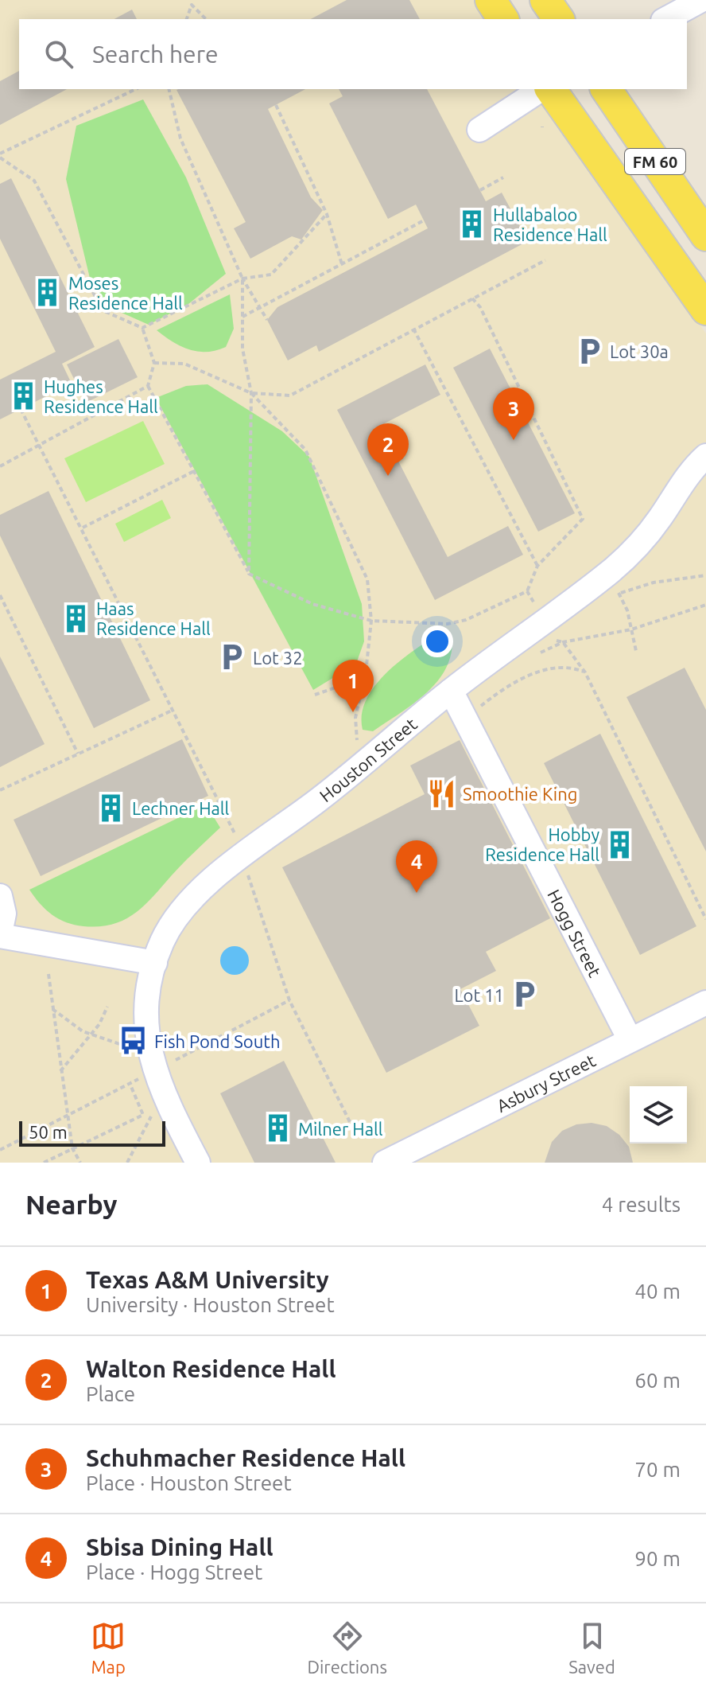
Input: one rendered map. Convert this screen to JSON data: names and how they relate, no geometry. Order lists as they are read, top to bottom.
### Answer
{
  "streets": {
    "main road": ["FM 60"],
    "street": ["Houston Street", "Hogg Street", "Asbury Street"]
  },
  "crossings": [
    ["Houston Street", "Hogg Street"],
    ["Hogg Street", "Asbury Street"]
  ],
  "places": {
    "building": [
      "Hullabaloo Residence Hall",
      "Moses Residence Hall",
      "Hughes Residence Hall",
      "Haas Residence Hall",
      "Lechner Hall",
      "Hobby Residence Hall",
      "Milner Hall"
    ],
    "parking": ["Lot 30a", "Lot 32", "Lot 11"],
    "restaurant": ["Smoothie King"],
    "bus stop": ["Fish Pond South"]
  },
  "scale_bar": "50 m",
  "page": {
    "search": "Search here",
    "pins": [
      "3",
      "2",
      "1",
      "4"
    ],
    "scale": "50 m",
    "heading": ["Nearby", "4 results"],
    "list": [
      {
        "mark": "1",
        "name": "Texas A&M University",
        "note": "University · Houston Street",
        "value": "40 m"
      },
      {
        "mark": "2",
        "name": "Walton Residence Hall",
        "note": "Place",
        "value": "60 m"
      },
      {
        "mark": "3",
        "name": "Schuhmacher Residence Hall",
        "note": "Place · Houston Street",
        "value": "70 m"
      },
      {
        "mark": "4",
        "name": "Sbisa Dining Hall",
        "note": "Place · Hogg Street",
        "value": "90 m"
      }
    ],
    "nav": ["Map", "Directions", "Saved"]
  }
}
